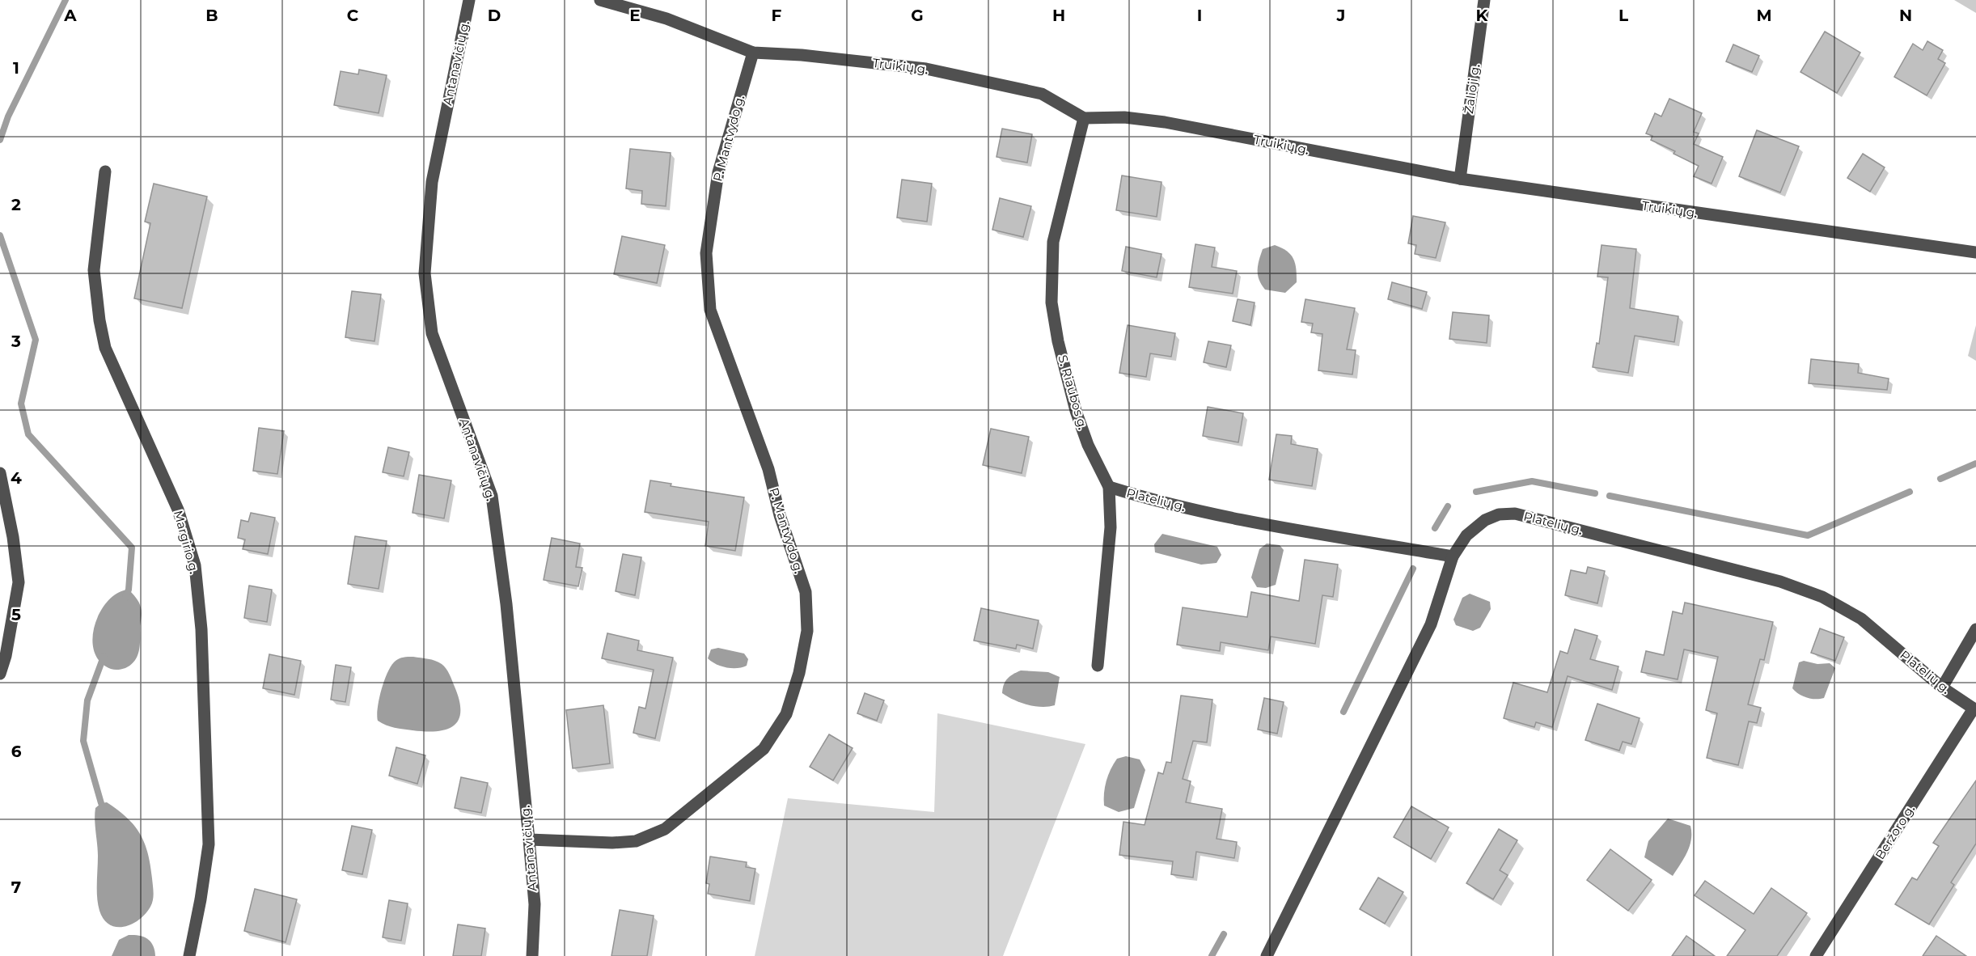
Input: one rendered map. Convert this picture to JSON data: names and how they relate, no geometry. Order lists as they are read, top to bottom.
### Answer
{
  "streets": {
    "street": [
      "Antanavičių g.",
      "Truikių g.",
      "Žalioji g.",
      "P. Mantvydo g.",
      "S. Riaubos g.",
      "Platelių g.",
      "Margirio g.",
      "Beržoro g."
    ]
  },
  "crossings": [
    ["Antanavičių g.", "P. Mantvydo g."],
    ["Truikių g.", "Žalioji g."],
    ["Truikių g.", "P. Mantvydo g."],
    ["Truikių g.", "S. Riaubos g."],
    ["S. Riaubos g.", "Platelių g."],
    ["Platelių g.", "Beržoro g."]
  ],
  "grid": {
    "columns": [
      "A",
      "B",
      "C",
      "D",
      "E",
      "F",
      "G",
      "H",
      "I",
      "J",
      "K",
      "L",
      "M",
      "N"
    ],
    "rows": [
      "1",
      "2",
      "3",
      "4",
      "5",
      "6",
      "7"
    ]
  }
}
